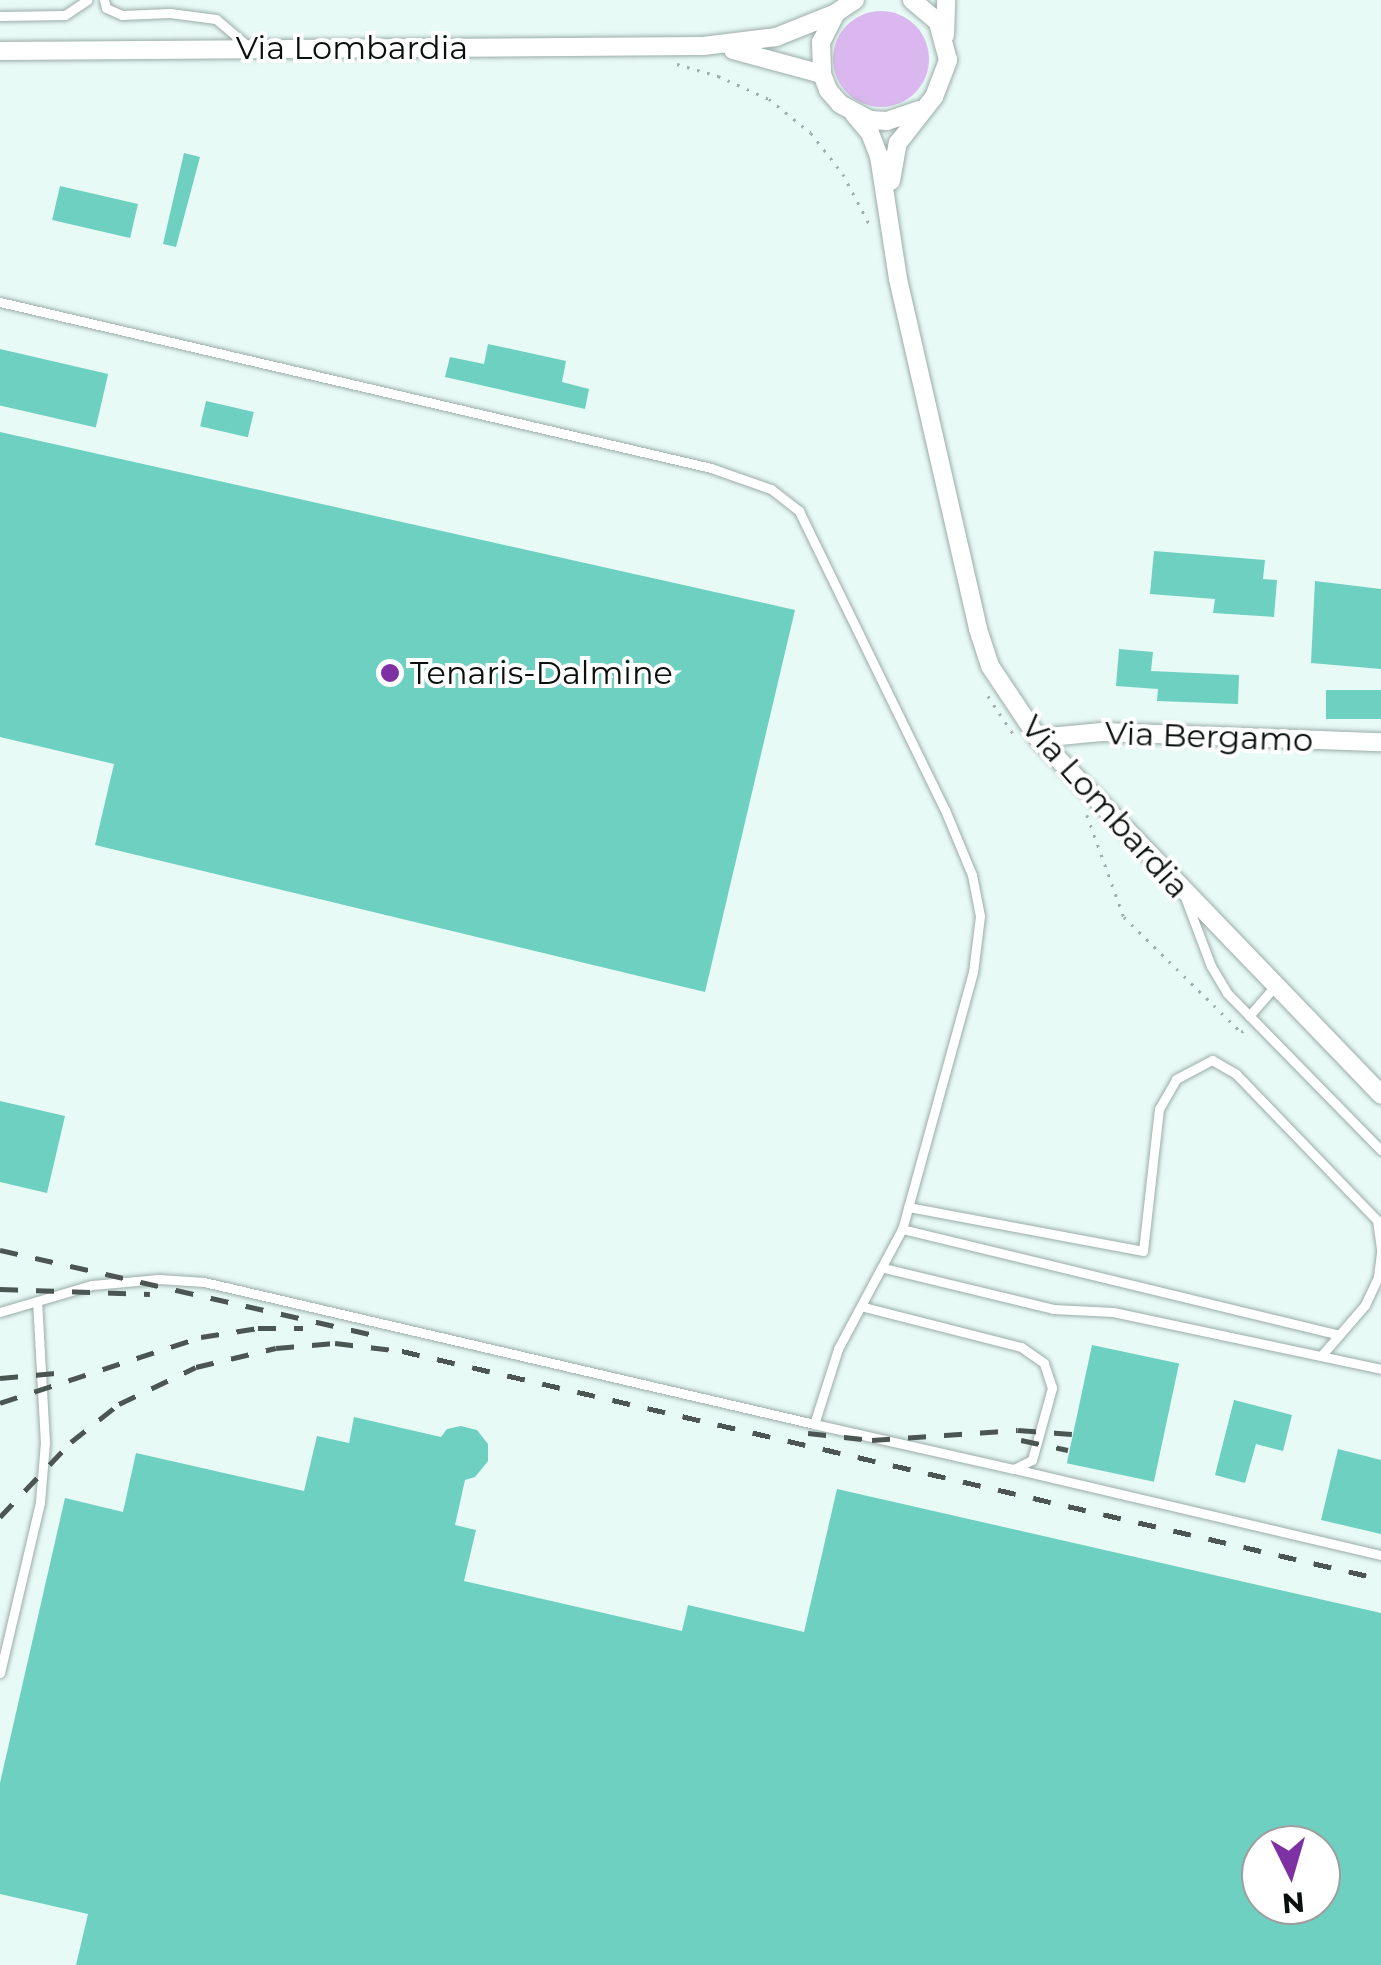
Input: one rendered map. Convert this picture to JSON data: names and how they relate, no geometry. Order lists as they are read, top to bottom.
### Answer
{
  "streets": {
    "street": ["Via Lombardia", "Via Bergamo"]
  },
  "crossings": [
    ["Via Lombardia", "Via Bergamo"]
  ],
  "places": ["Tenaris-Dalmine"],
  "north": "bottom"
}
